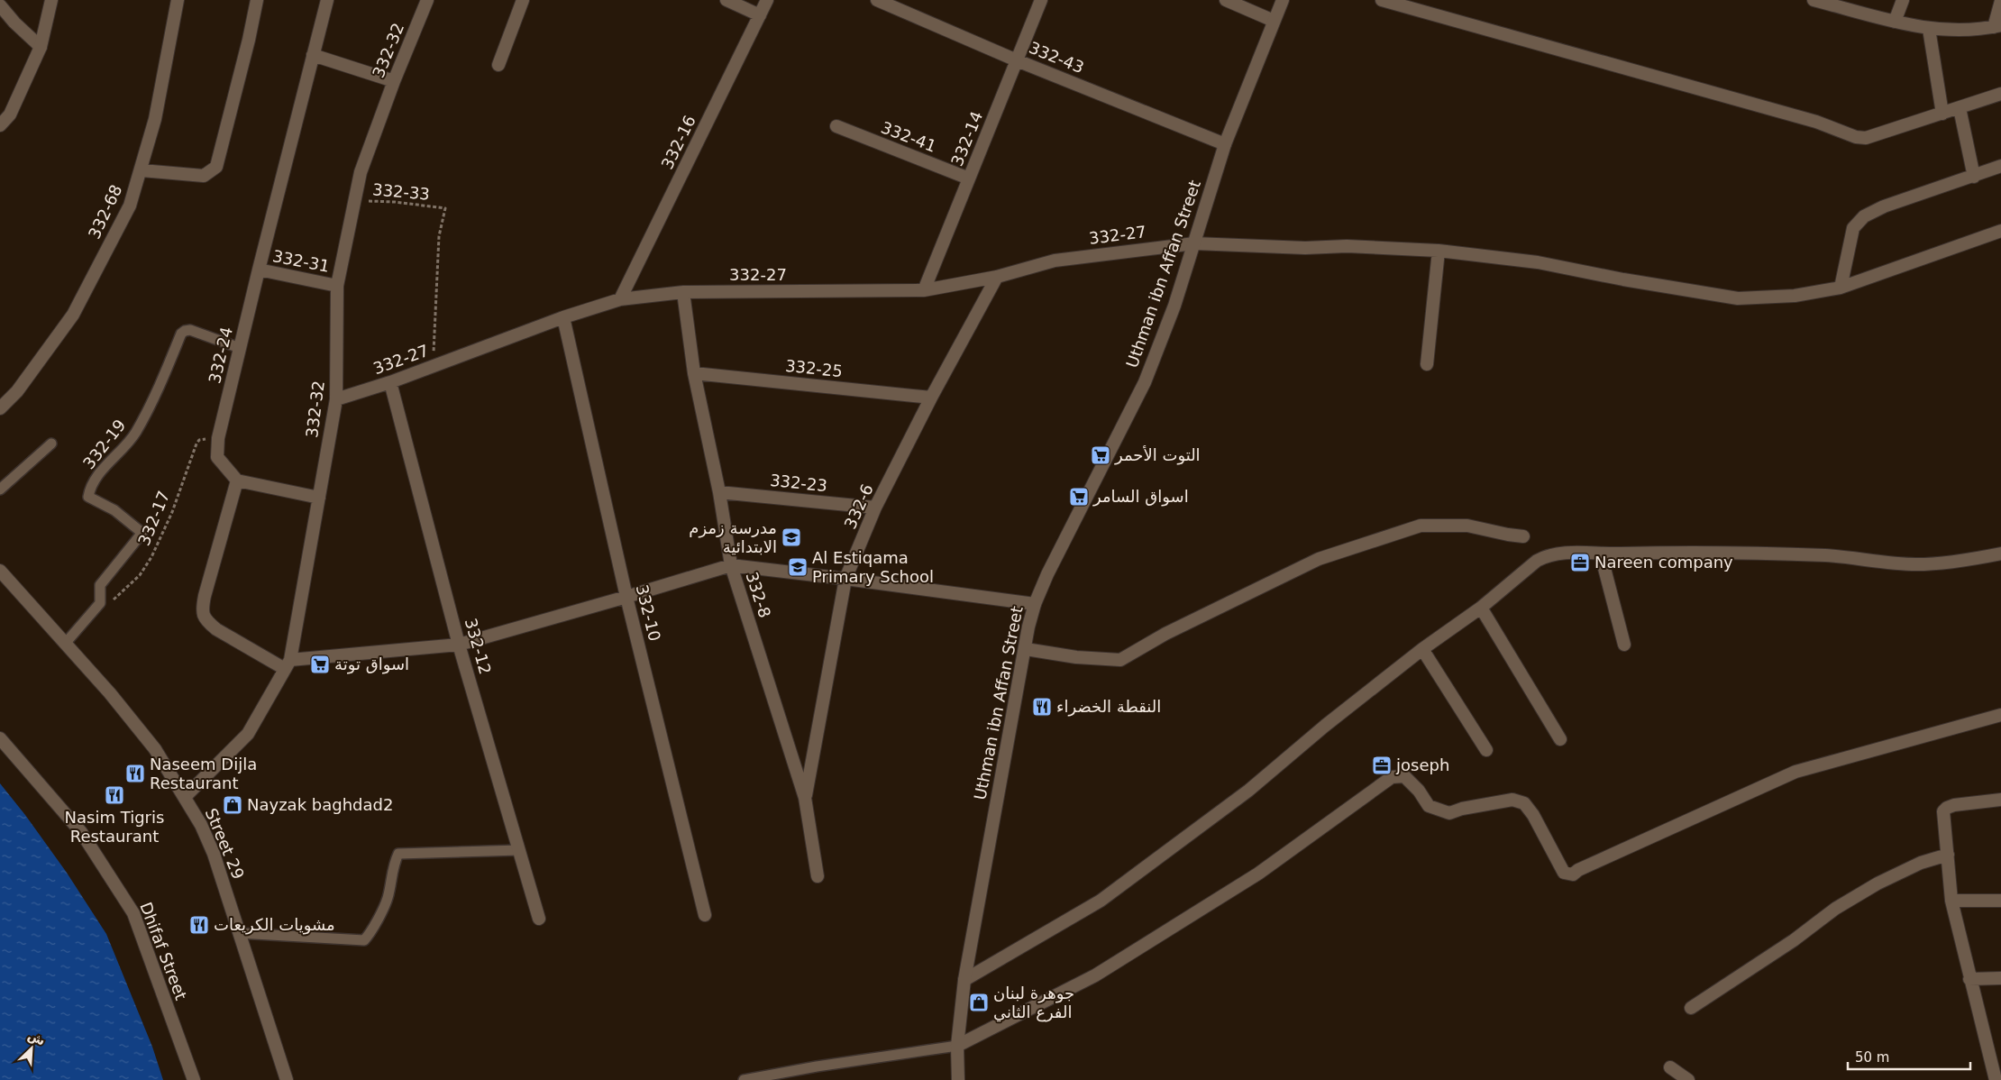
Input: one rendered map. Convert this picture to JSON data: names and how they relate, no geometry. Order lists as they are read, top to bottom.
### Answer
{
  "streets": {
    "street": [
      "332-32",
      "332-43",
      "332-41",
      "332-14",
      "332-16",
      "332-68",
      "332-27",
      "332-31",
      "Uthman ibn Affan Street",
      "332-24",
      "332-25",
      "332-23",
      "332-6",
      "332-8",
      "332-10",
      "332-12",
      "Street 29",
      "Dhifaf Street"
    ],
    "lane": ["332-19"],
    "path": ["332-33", "332-17"]
  },
  "crossings": [
    ["332-32", "332-33"],
    ["332-32", "332-27"],
    ["332-32", "332-31"],
    ["332-32", "Street 29"],
    ["332-43", "332-14"],
    ["332-43", "Uthman ibn Affan Street"],
    ["332-41", "332-14"],
    ["332-14", "332-27"],
    ["332-16", "332-27"],
    ["332-33", "332-27"],
    ["332-27", "Uthman ibn Affan Street"],
    ["332-27", "332-6"],
    ["332-27", "332-8"],
    ["332-27", "332-10"],
    ["332-27", "332-12"],
    ["332-31", "332-24"],
    ["332-24", "332-19"],
    ["332-24", "332-17"],
    ["332-25", "332-6"],
    ["332-25", "332-8"],
    ["332-19", "332-17"],
    ["332-23", "332-6"],
    ["332-23", "332-8"],
    ["332-6", "332-8"]
  ],
  "places": {
    "supermarket": ["التوت الأحمر", "اسواق السامر", "اسواق توتة"],
    "school or university": ["مدرسة زمزم الابتدائية", "Al Estiqama Primary School"],
    "office": ["Nareen company", "joseph"],
    "restaurant": [
      "النقطة الخضراء",
      "Naseem Dijla Restaurant",
      "Nasim Tigris Restaurant",
      "مشويات الكريعات"
    ],
    "shop": ["Nayzak baghdad2", "جوهرة لبنان الفرع الثاني"]
  },
  "scale_bar": "50 m",
  "north": "top right"
}
